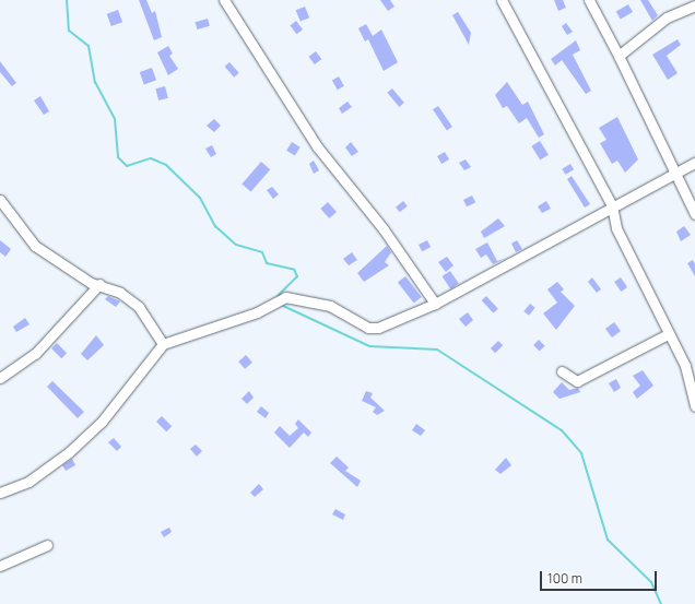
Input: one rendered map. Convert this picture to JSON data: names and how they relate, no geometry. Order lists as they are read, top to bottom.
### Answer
{
  "scale_bar": "100 m"
}
